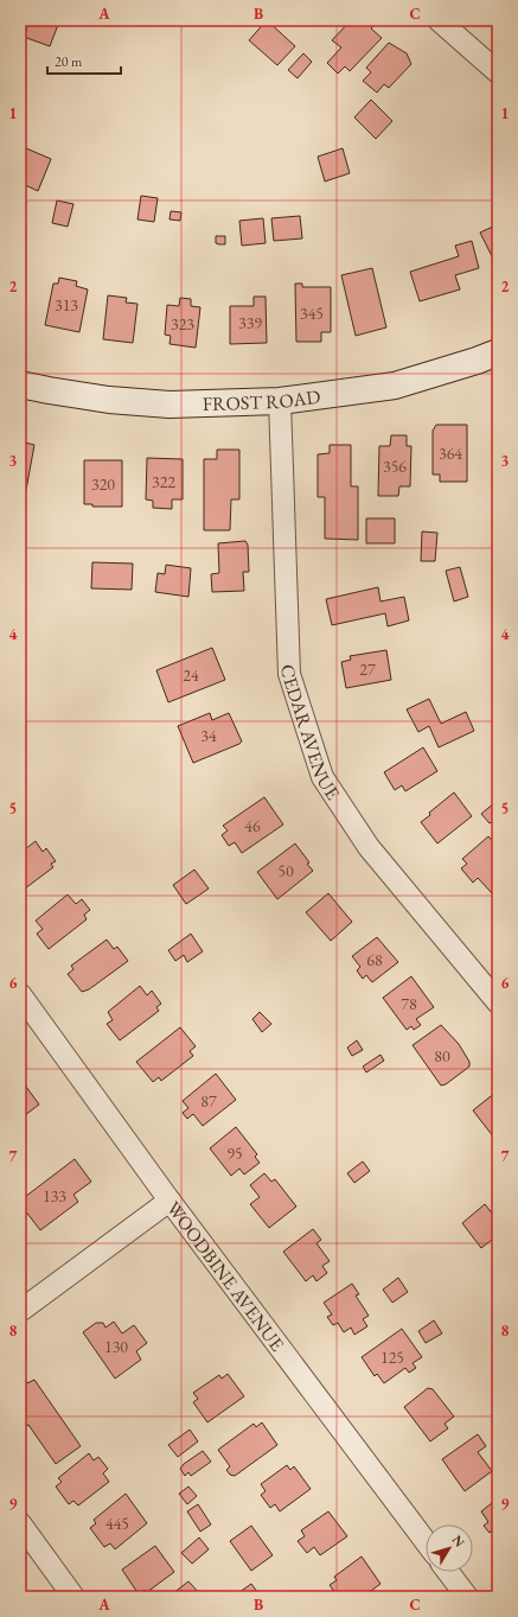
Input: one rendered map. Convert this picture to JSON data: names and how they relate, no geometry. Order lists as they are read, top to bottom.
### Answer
{
  "streets": {
    "main road": ["FROST ROAD"],
    "street": ["CEDAR AVENUE", "WOODBINE AVENUE"]
  },
  "crossings": [
    ["FROST ROAD", "CEDAR AVENUE"]
  ],
  "house_numbers": [
    "313",
    "345",
    "339",
    "323",
    "364",
    "356",
    "322",
    "320",
    "27",
    "24",
    "34",
    "46",
    "50",
    "68",
    "78",
    "80",
    "87",
    "95",
    "133",
    "130",
    "125",
    "445"
  ],
  "scale_bar": "20 m",
  "north": "top right",
  "grid": {
    "columns": ["A", "B", "C"],
    "rows": [
      "1",
      "2",
      "3",
      "4",
      "5",
      "6",
      "7",
      "8",
      "9"
    ]
  }
}
